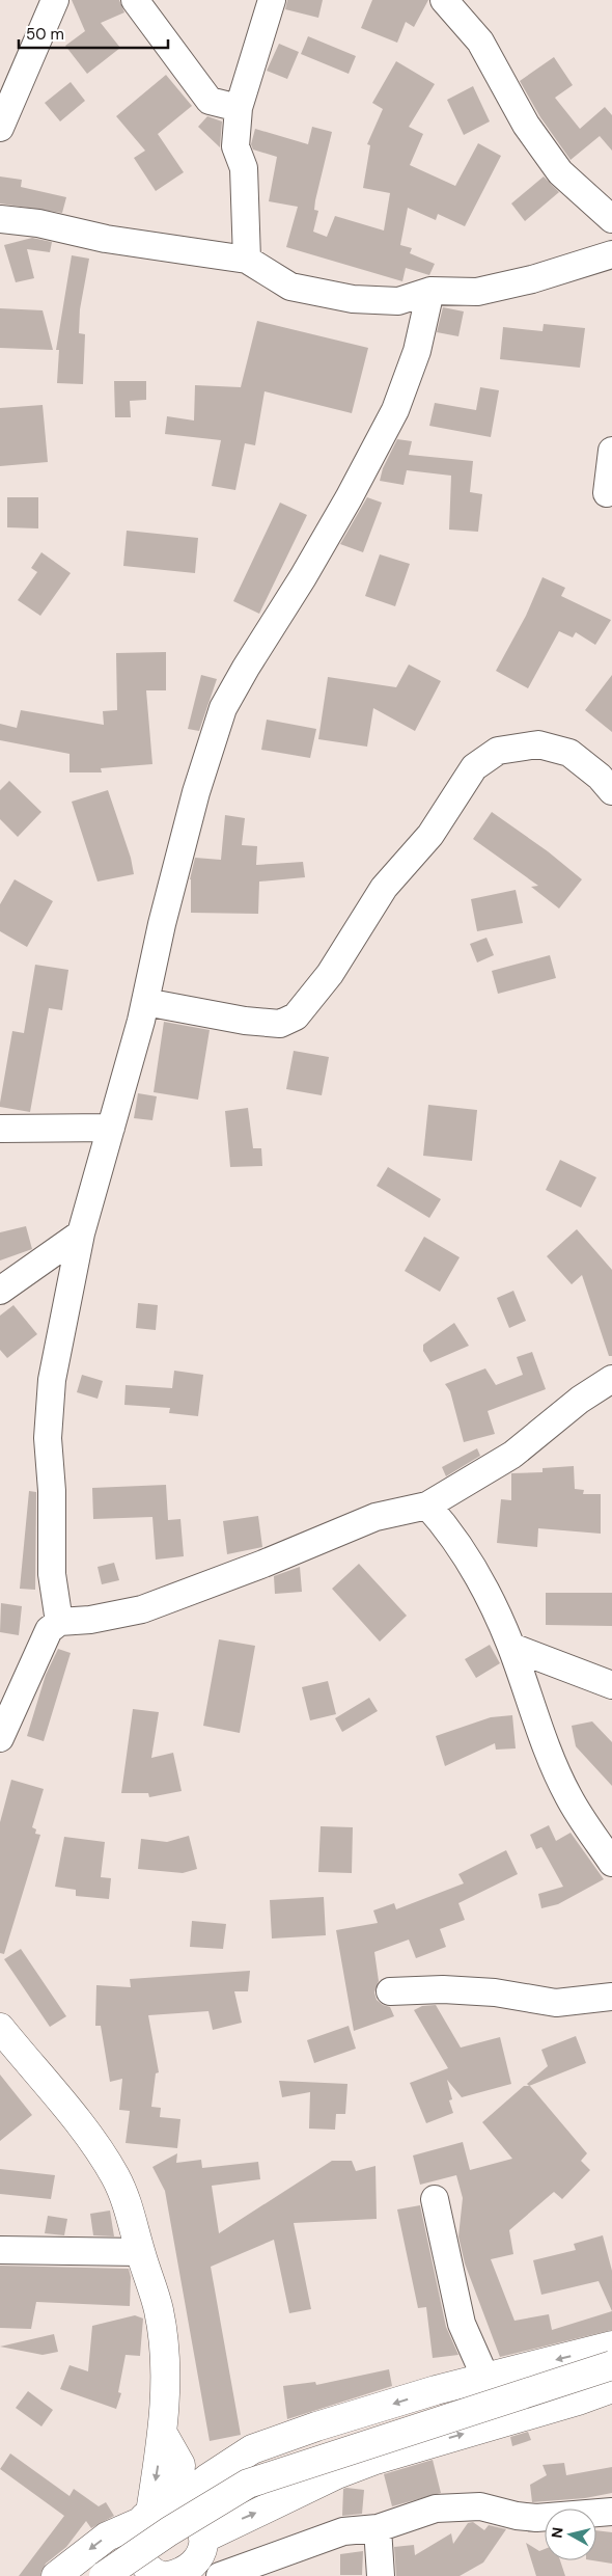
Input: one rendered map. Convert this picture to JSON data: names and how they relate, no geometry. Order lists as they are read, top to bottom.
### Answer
{
  "scale_bar": "50 m",
  "north": "left"
}
